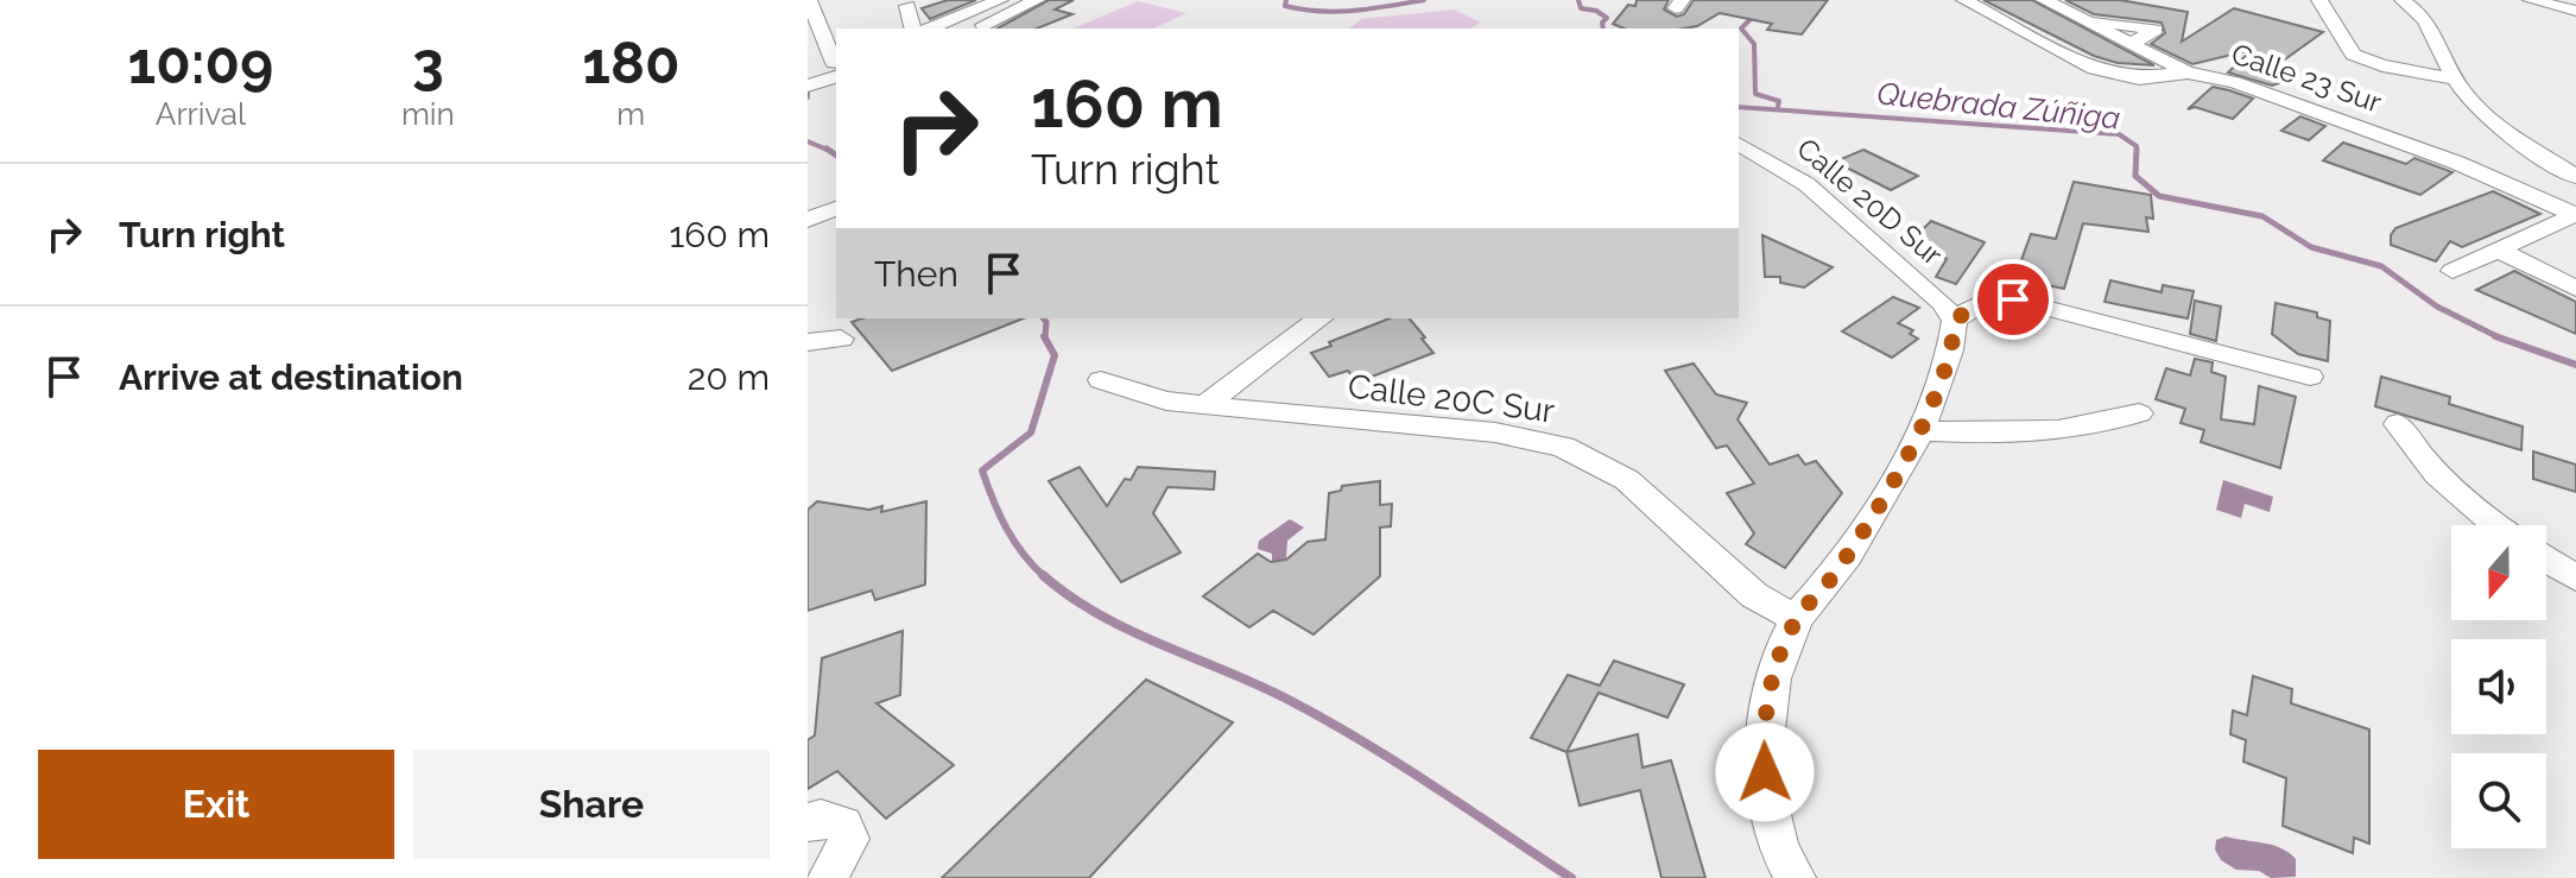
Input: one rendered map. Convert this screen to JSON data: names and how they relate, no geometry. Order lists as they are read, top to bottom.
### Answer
{
  "streets": {
    "street": ["Calle 23 Sur", "Calle 20D Sur", "Calle 20C Sur"]
  },
  "water": ["Quebrada Zúñiga"],
  "north": "bottom",
  "page": {
    "eta": [
      "10:09",
      "Arrival",
      "3",
      "min",
      "180",
      "m"
    ],
    "turn": ["160 m", "Turn right"],
    "list": [
      {
        "name": "Turn right",
        "value": "160 m"
      },
      {
        "name": "Arrive at destination",
        "value": "20 m"
      }
    ],
    "then": "Then",
    "buttons": ["Exit", "Share"]
  }
}
